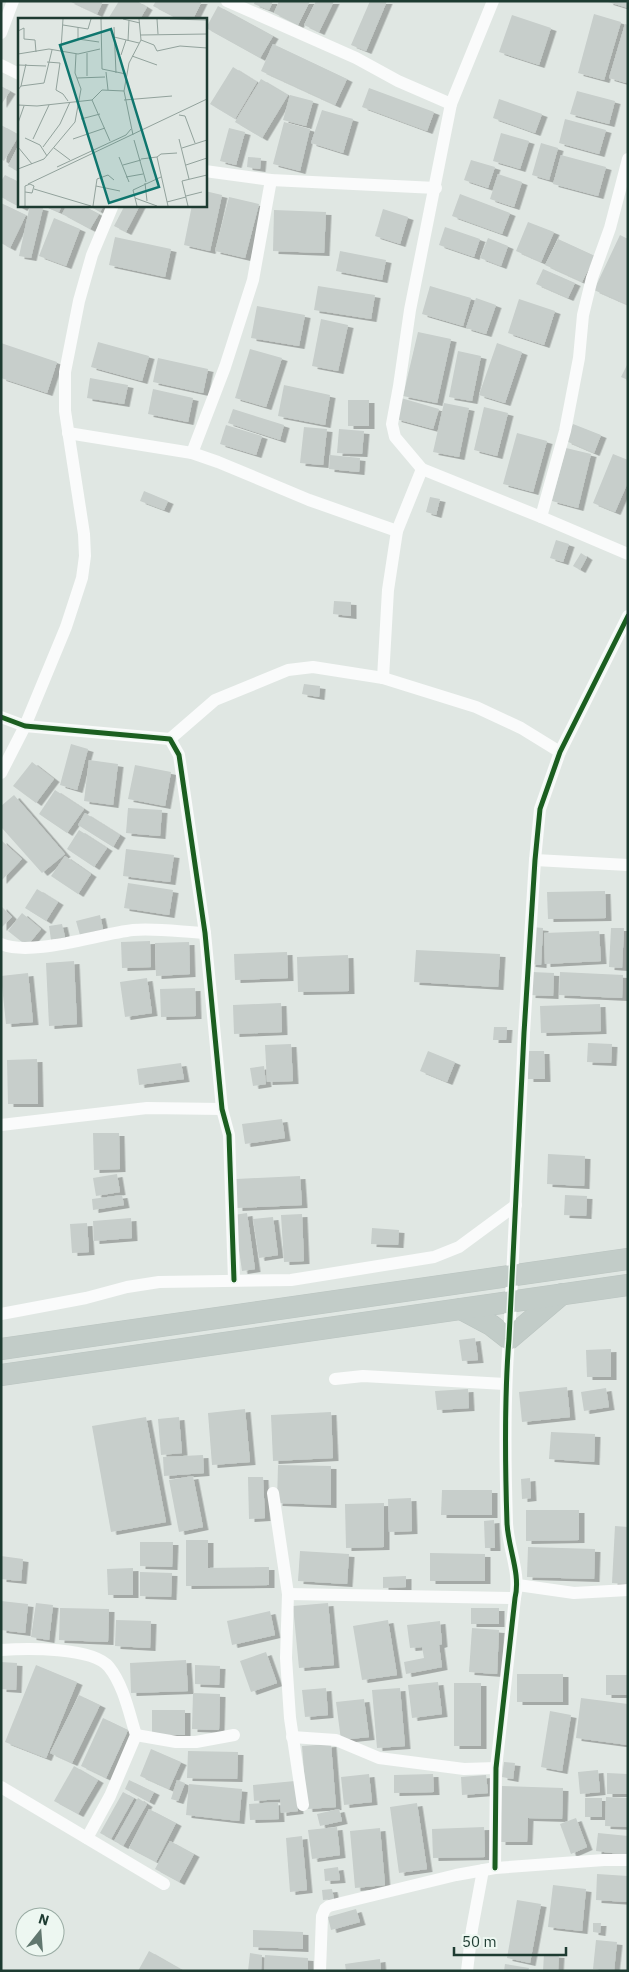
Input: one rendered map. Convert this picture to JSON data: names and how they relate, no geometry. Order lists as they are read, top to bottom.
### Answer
{
  "scale_bar": "50 m",
  "north": "top"
}
